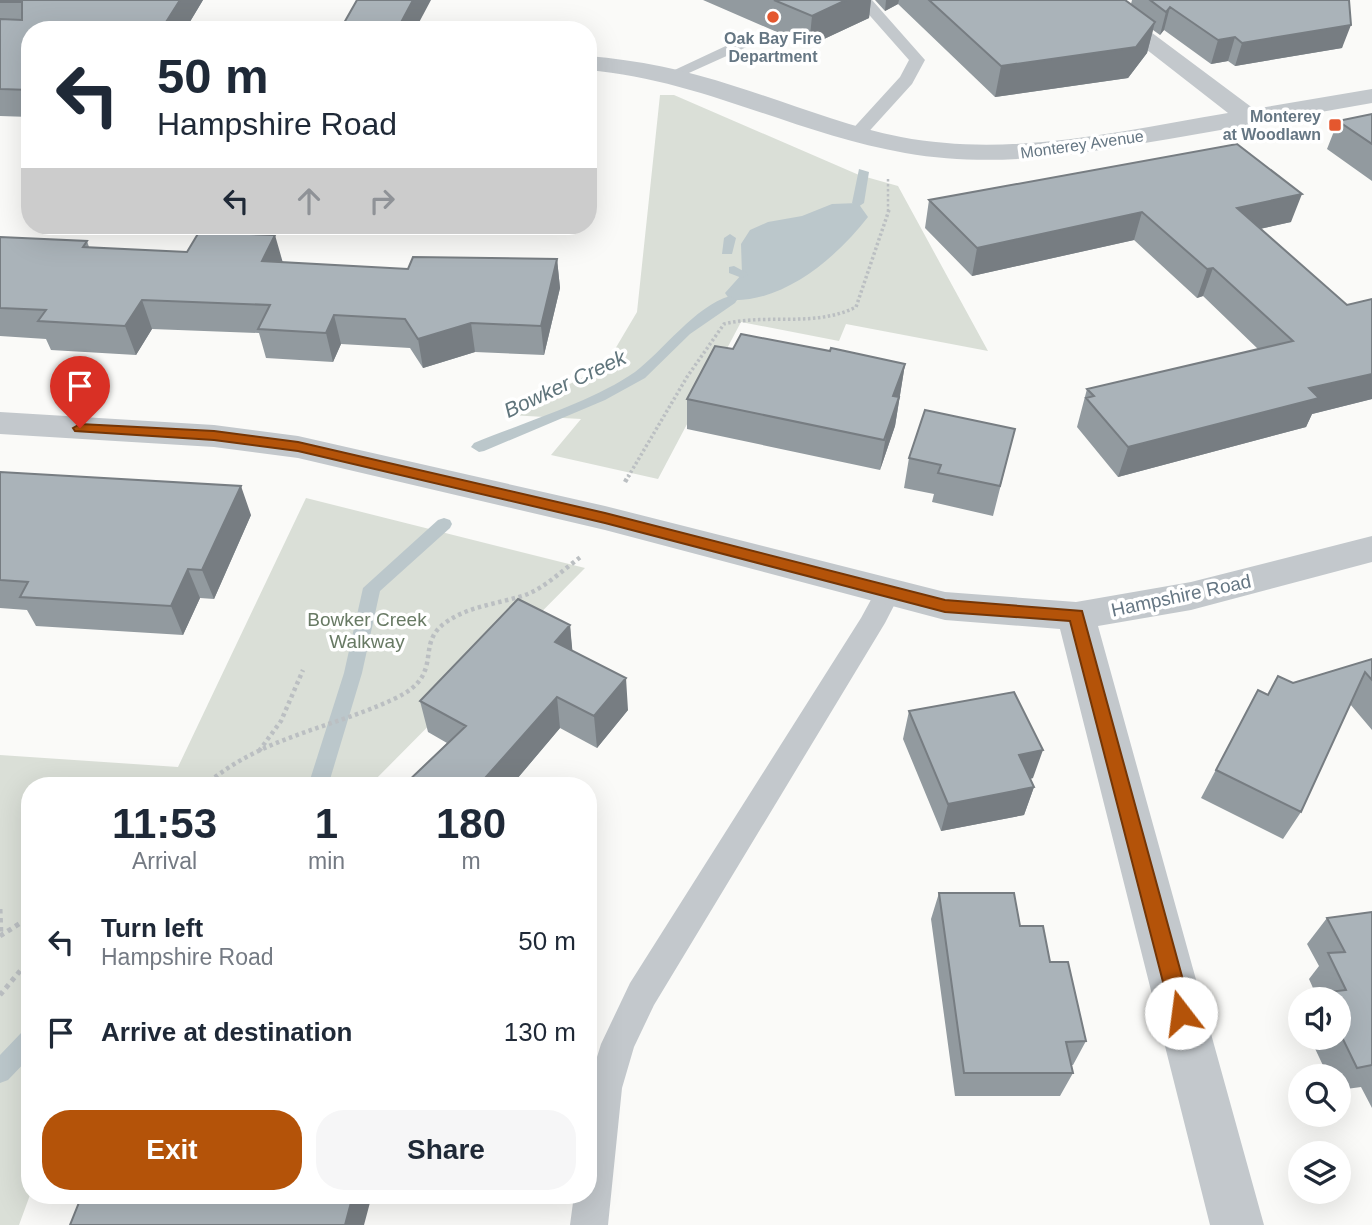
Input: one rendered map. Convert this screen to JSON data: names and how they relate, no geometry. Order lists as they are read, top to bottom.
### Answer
{
  "streets": {
    "street": ["Monterey Avenue", "Hampshire Road"]
  },
  "water": ["Bowker Creek"],
  "parks": ["Bowker Creek Walkway"],
  "places": {
    "other": ["Oak Bay Fire Department"],
    "transit": ["Monterey at Woodlawn"]
  },
  "page": {
    "turn": ["50 m", "Hampshire Road"],
    "eta": [
      "11:53",
      "Arrival",
      "1",
      "min",
      "180",
      "m"
    ],
    "list": [
      {
        "name": "Turn left",
        "note": "Hampshire Road",
        "value": "50 m"
      },
      {
        "name": "Arrive at destination",
        "value": "130 m"
      }
    ],
    "buttons": ["Exit", "Share"]
  }
}
